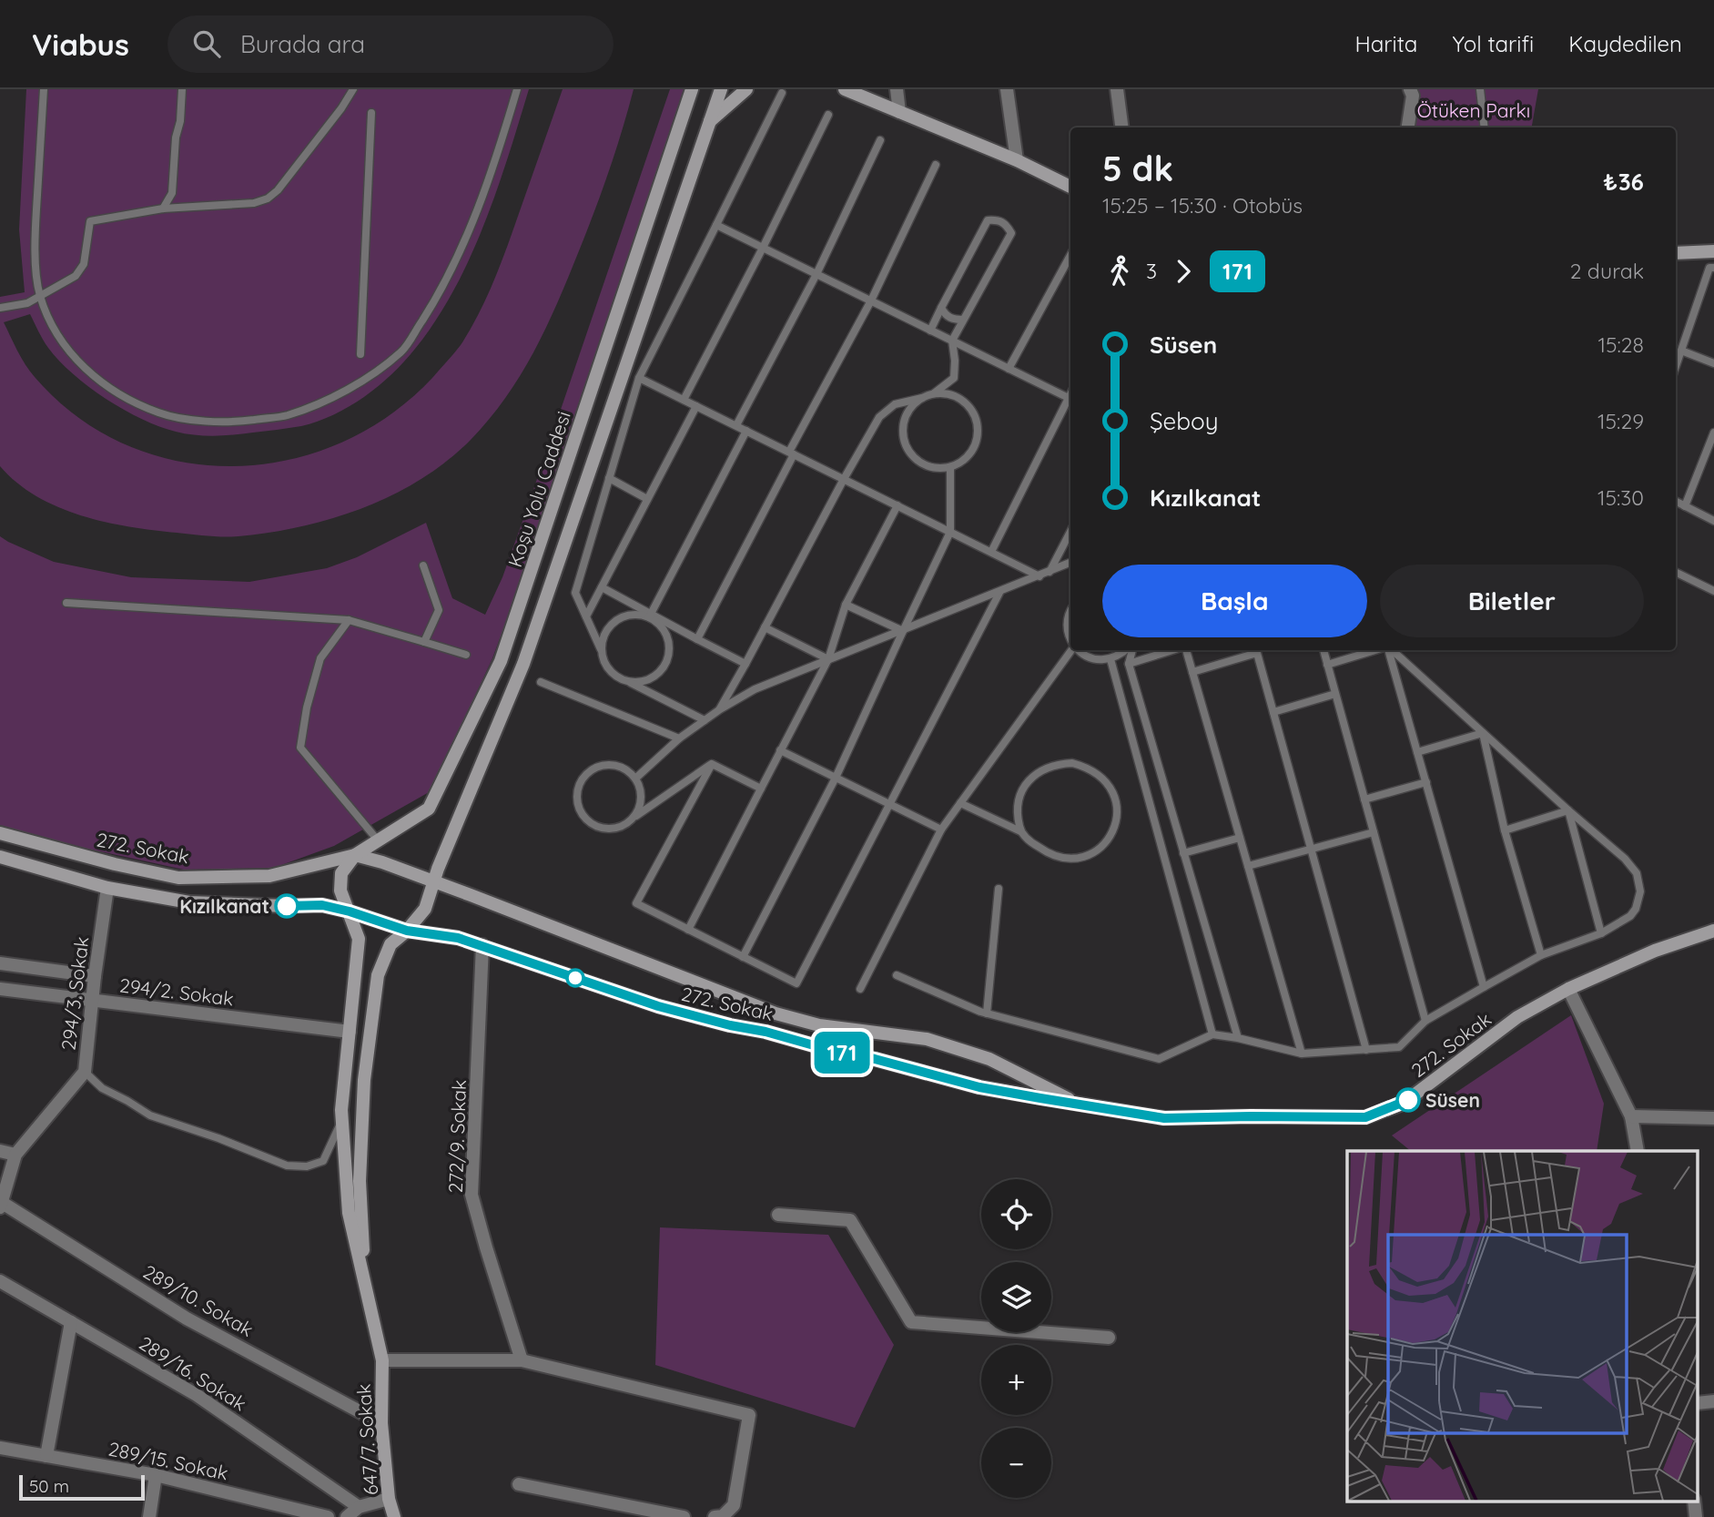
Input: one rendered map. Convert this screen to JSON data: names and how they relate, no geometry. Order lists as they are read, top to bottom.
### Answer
{
  "streets": {
    "street": [
      "Koşu Yolu Caddesi",
      "272. Sokak",
      "294/2. Sokak",
      "294/3. Sokak",
      "272/9. Sokak",
      "289/10. Sokak",
      "289/16. Sokak",
      "647/7. Sokak",
      "289/15. Sokak"
    ]
  },
  "crossings": [
    ["Koşu Yolu Caddesi", "272. Sokak"],
    ["272. Sokak", "294/3. Sokak"],
    ["272. Sokak", "272/9. Sokak"],
    ["294/2. Sokak", "294/3. Sokak"],
    ["289/10. Sokak", "647/7. Sokak"]
  ],
  "parks": ["Ötüken Parkı"],
  "places": ["Kızılkanat", "Süsen"],
  "lines": ["bus line 171"],
  "scale_bar": "50 m",
  "page": {
    "header": "Viabus",
    "search": "Burada ara",
    "nav": ["Harita", "Yol tarifi", "Kaydedilen"],
    "on_map": "171",
    "heading": ["5 dk", "15:25 – 15:30 · Otobüs", "₺36"],
    "legs": ["3", "171", "2 durak"],
    "list": [
      {
        "name": "Süsen",
        "value": "15:28"
      },
      {
        "name": "Şeboy",
        "value": "15:29"
      },
      {
        "name": "Kızılkanat",
        "value": "15:30"
      }
    ],
    "buttons": ["Başla", "Biletler"],
    "map_buttons": ["+", "−"],
    "scale": "50 m"
  }
}
